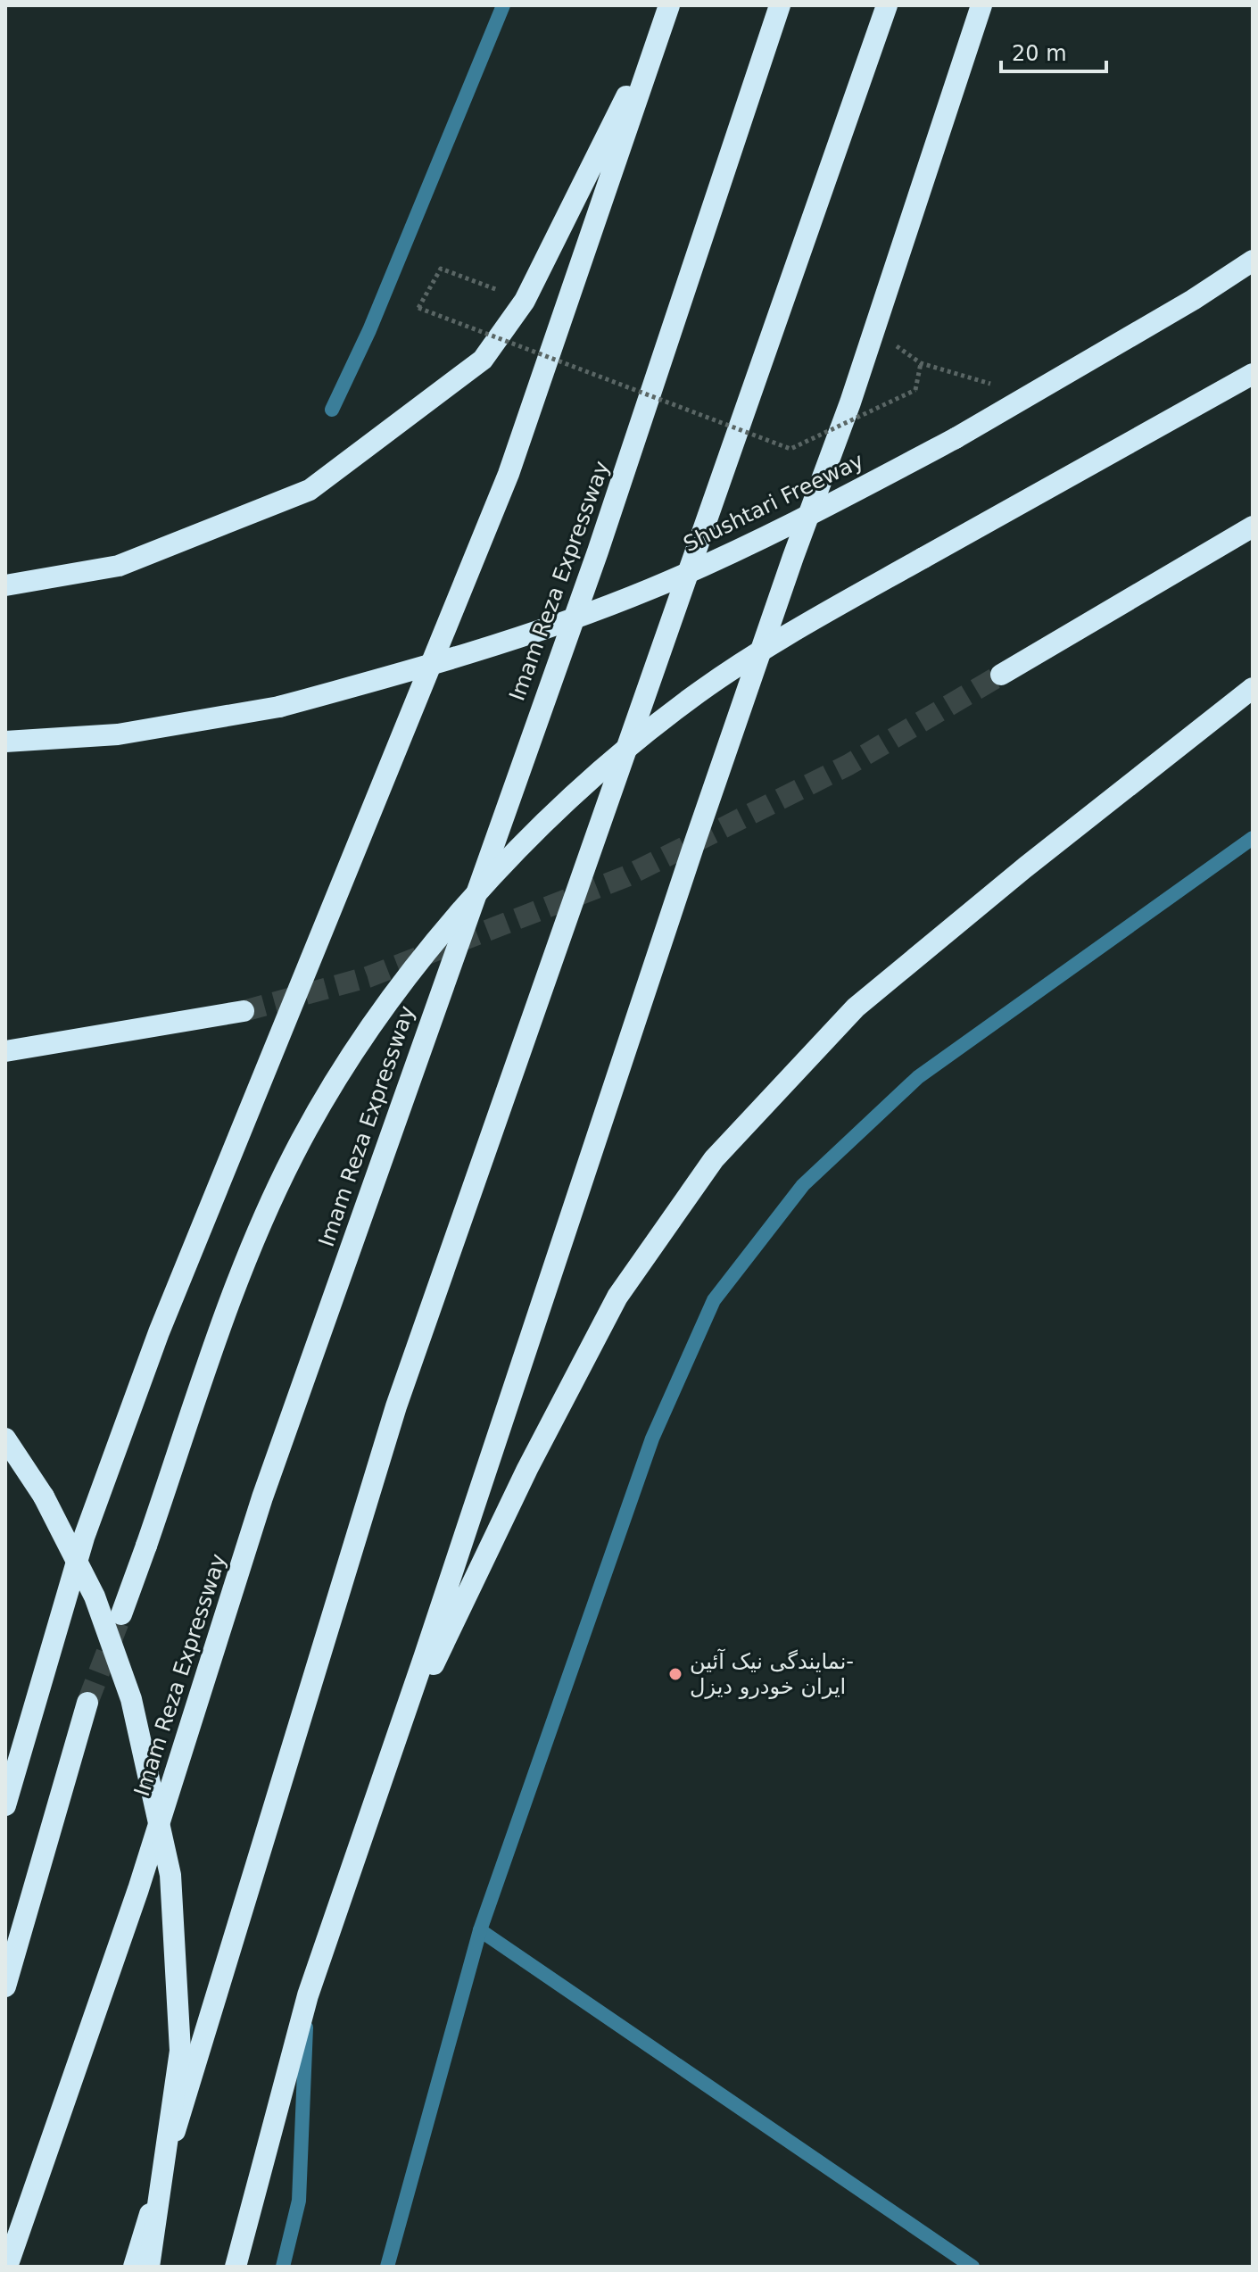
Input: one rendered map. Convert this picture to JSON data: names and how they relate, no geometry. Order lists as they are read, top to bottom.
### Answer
{
  "streets": {
    "highway": ["Shushtari Freeway", "Imam Reza Expressway"]
  },
  "places": ["نمایندگی نیک آئین- ایران خودرو دیزل"],
  "scale_bar": "20 m"
}
